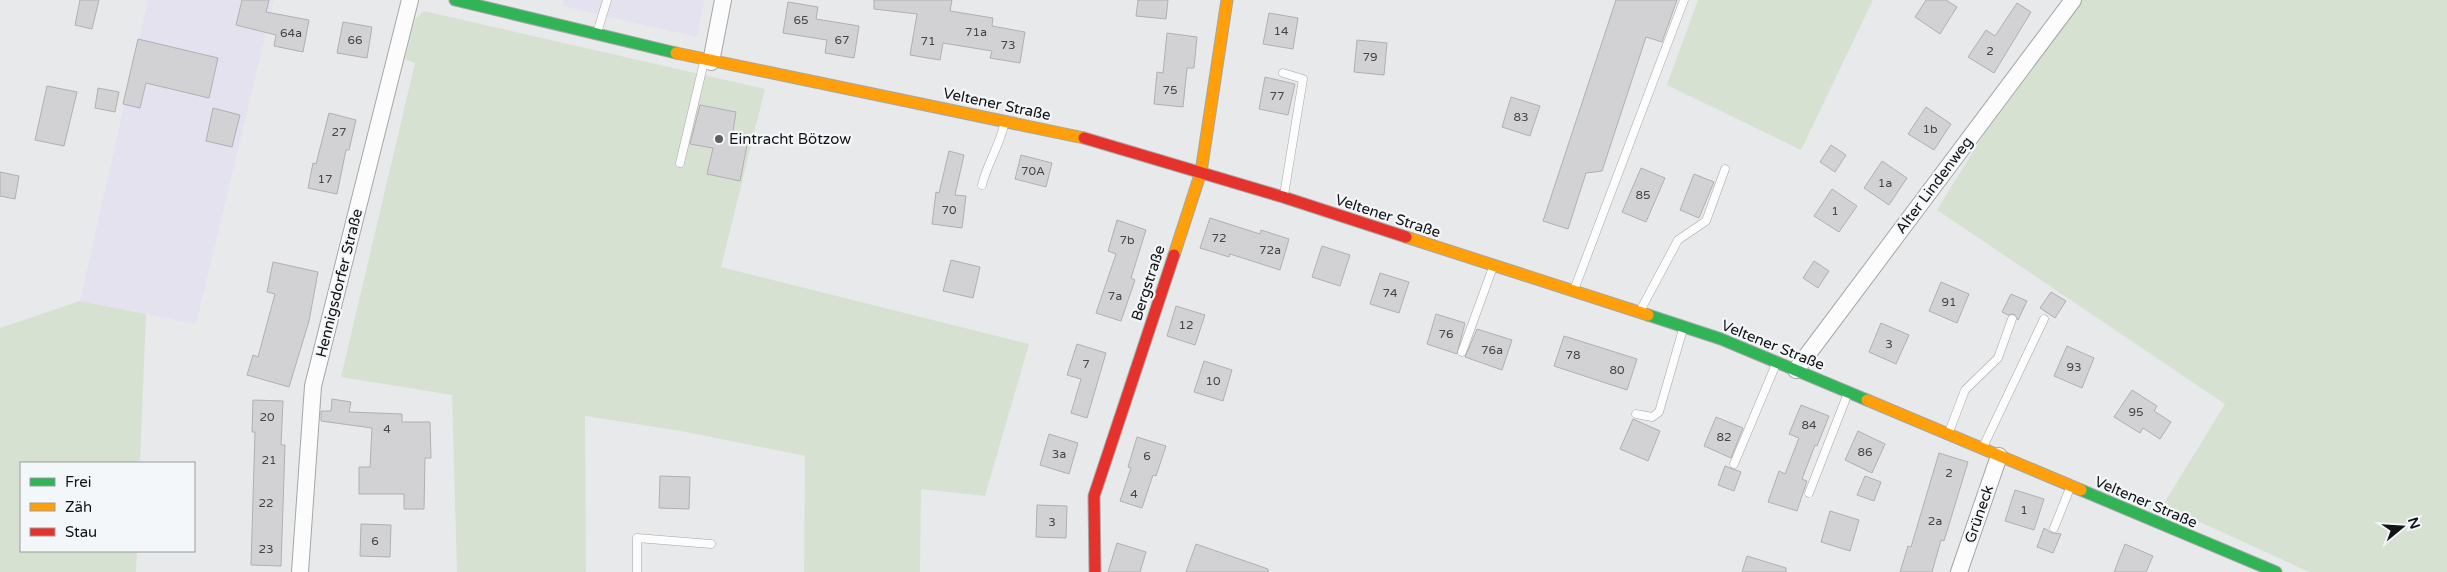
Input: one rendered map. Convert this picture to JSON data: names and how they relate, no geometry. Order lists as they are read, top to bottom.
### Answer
{
  "streets": {
    "main road": ["Veltener Straße", "Bergstraße"],
    "street": ["Alter Lindenweg", "Hennigsdorfer Straße", "Grüneck"]
  },
  "crossings": [
    ["Veltener Straße", "Alter Lindenweg"],
    ["Veltener Straße", "Bergstraße"],
    ["Veltener Straße", "Grüneck"]
  ],
  "places": ["Eintracht Bötzow"],
  "house_numbers": [
    "65",
    "14",
    "71a",
    "64a",
    "66",
    "67",
    "71",
    "73",
    "2",
    "79",
    "75",
    "77",
    "83",
    "1b",
    "27",
    "70A",
    "17",
    "1a",
    "85",
    "70",
    "1",
    "72",
    "7b",
    "72a",
    "74",
    "7a",
    "91",
    "12",
    "76",
    "3",
    "76a",
    "78",
    "7",
    "93",
    "80",
    "10",
    "95",
    "20",
    "84",
    "4",
    "82",
    "86",
    "3a",
    "6",
    "21",
    "2",
    "4",
    "22",
    "1",
    "2a",
    "3",
    "6",
    "23"
  ],
  "legend": ["Frei", "Zäh", "Stau"],
  "north": "right"
}
